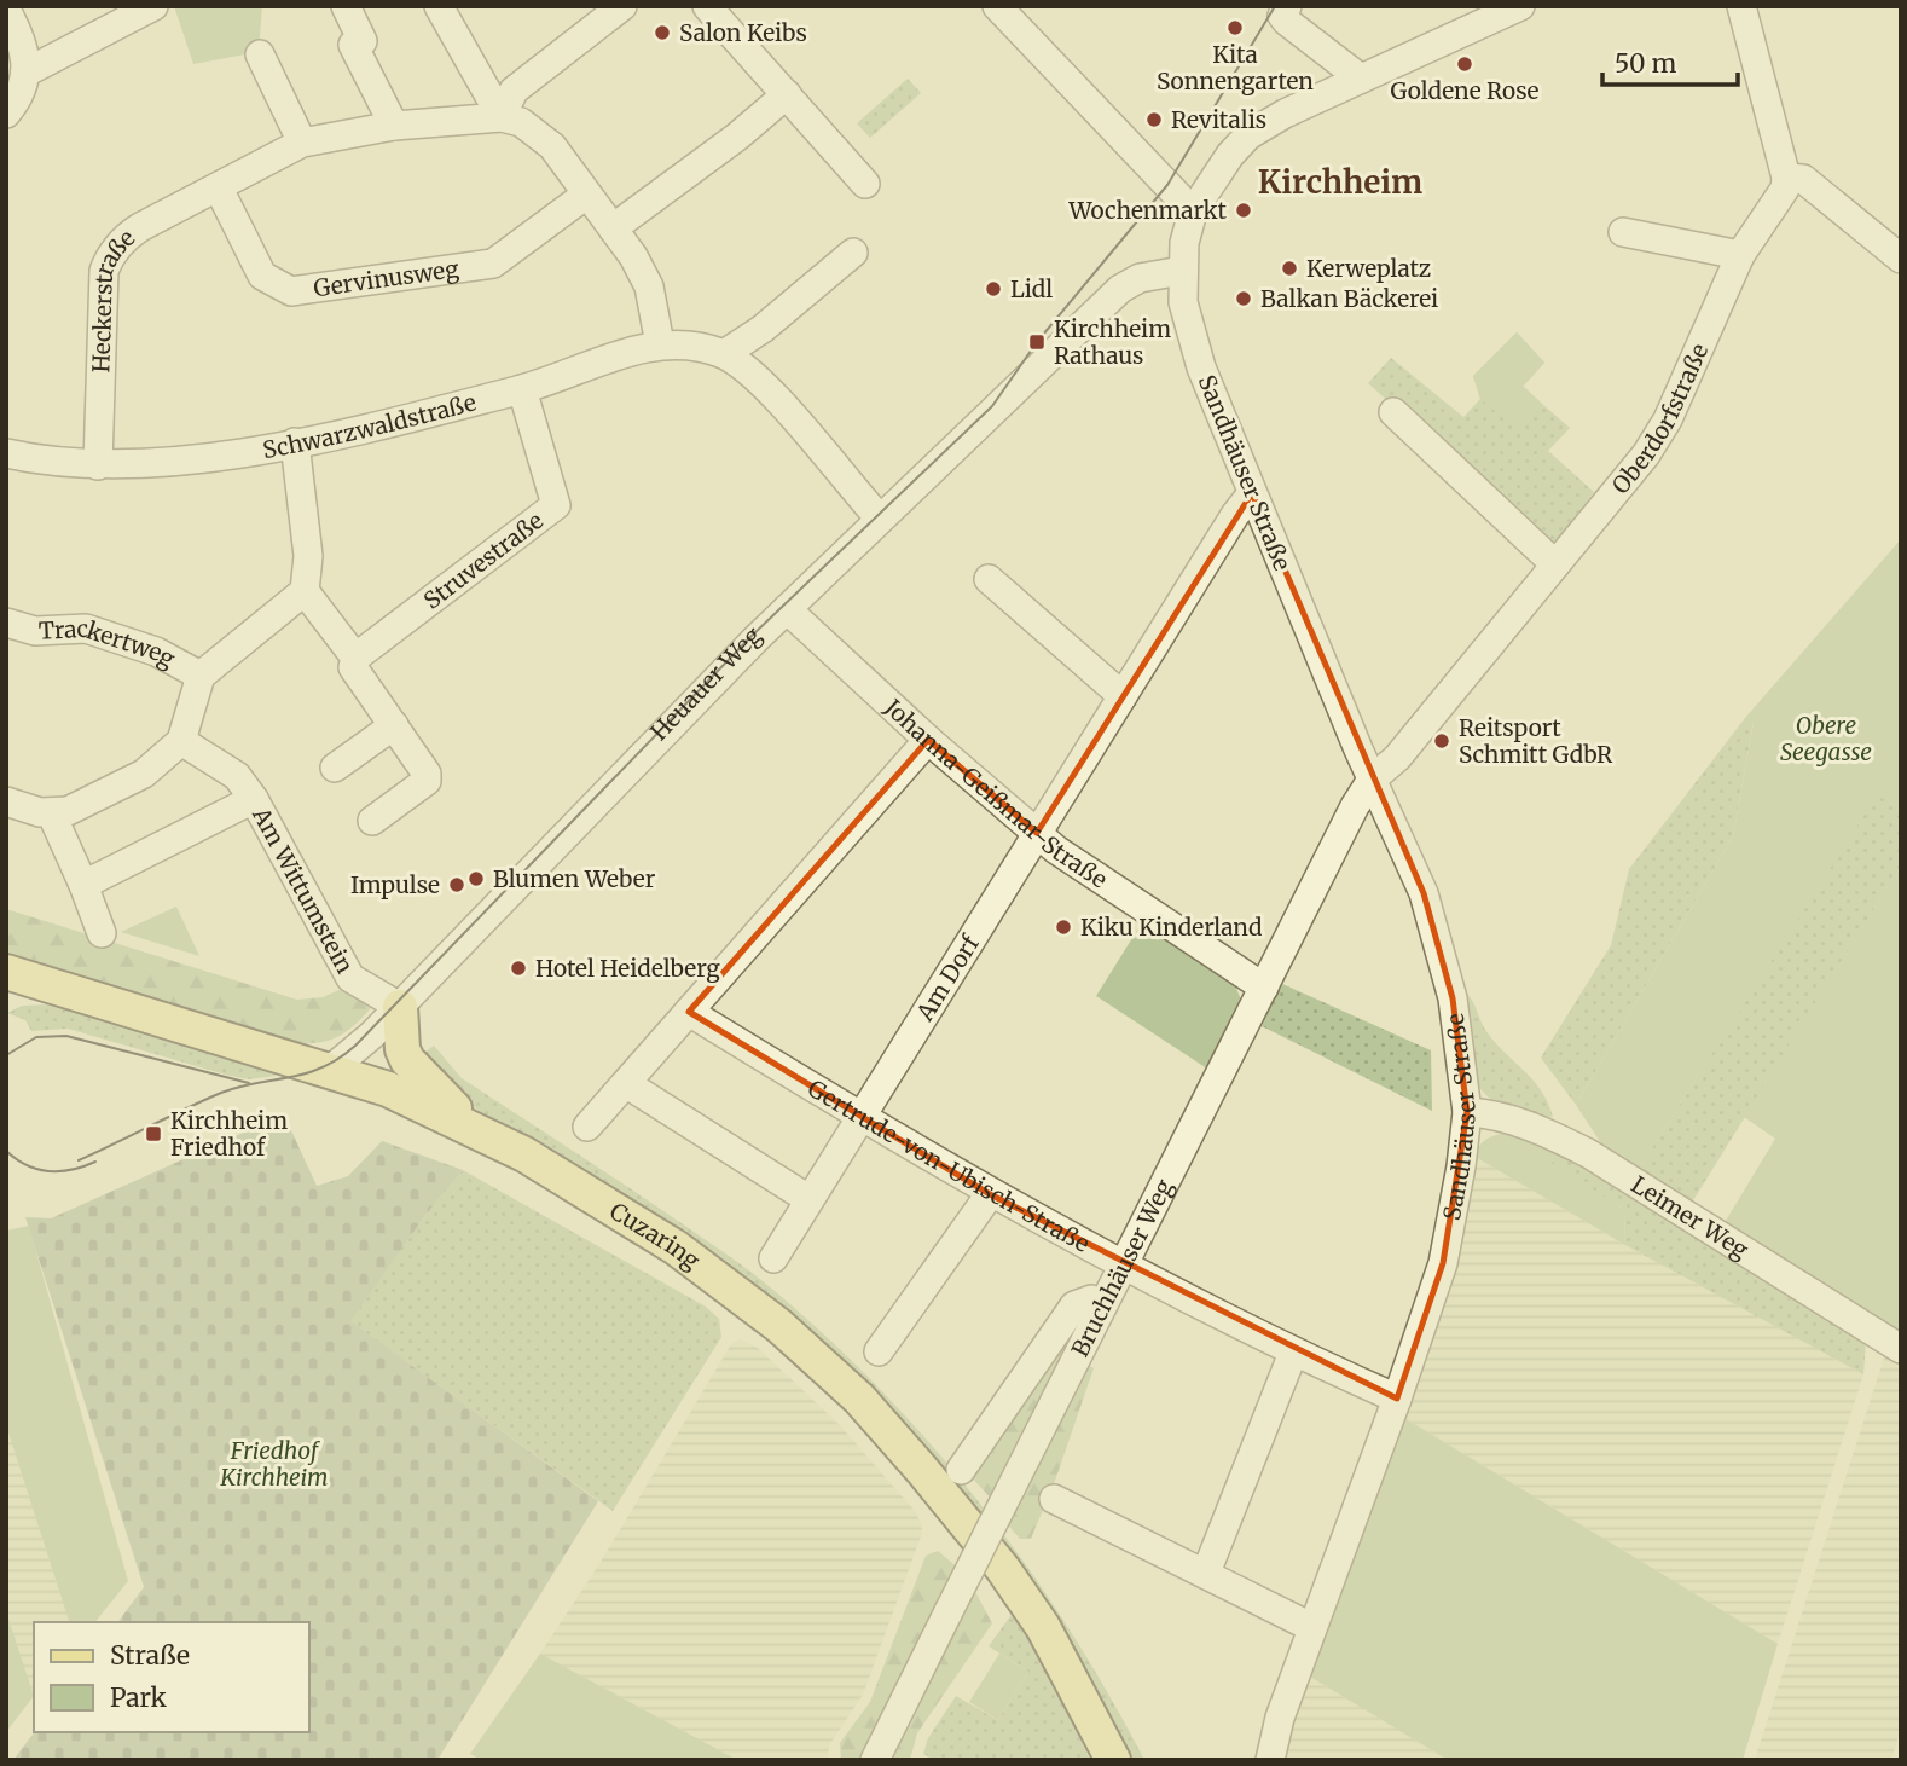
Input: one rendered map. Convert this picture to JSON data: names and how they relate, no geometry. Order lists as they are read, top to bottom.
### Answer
{
  "streets": {
    "main road": ["Cuzaring"],
    "street": [
      "Gervinusweg",
      "Heckerstraße",
      "Oberdorfstraße",
      "Schwarzwaldstraße",
      "Sandhäuser Straße",
      "Struvestraße",
      "Trackertweg",
      "Heuauer Weg",
      "Johanna-Geißmar-Straße",
      "Am Wittumstein",
      "Am Dorf",
      "Gertrude-von-Ubisch-Straße",
      "Leimer Weg",
      "Bruchhäuser Weg"
    ]
  },
  "crossings": [
    ["Gervinusweg", "Heckerstraße"],
    ["Heckerstraße", "Schwarzwaldstraße"],
    ["Oberdorfstraße", "Sandhäuser Straße"],
    ["Oberdorfstraße", "Bruchhäuser Weg"],
    ["Schwarzwaldstraße", "Struvestraße"],
    ["Schwarzwaldstraße", "Heuauer Weg"],
    ["Sandhäuser Straße", "Heuauer Weg"],
    ["Sandhäuser Straße", "Am Dorf"],
    ["Sandhäuser Straße", "Gertrude-von-Ubisch-Straße"],
    ["Sandhäuser Straße", "Leimer Weg"],
    ["Sandhäuser Straße", "Bruchhäuser Weg"],
    ["Heuauer Weg", "Johanna-Geißmar-Straße"],
    ["Heuauer Weg", "Am Wittumstein"],
    ["Heuauer Weg", "Cuzaring"],
    ["Johanna-Geißmar-Straße", "Am Dorf"],
    ["Johanna-Geißmar-Straße", "Bruchhäuser Weg"],
    ["Am Dorf", "Gertrude-von-Ubisch-Straße"],
    ["Gertrude-von-Ubisch-Straße", "Bruchhäuser Weg"]
  ],
  "districts": ["Kirchheim"],
  "parks": ["Obere Seegasse", "Friedhof Kirchheim"],
  "places": {
    "other": [
      "Kita Sonnengarten",
      "Salon Keibs",
      "Goldene Rose",
      "Revitalis",
      "Wochenmarkt",
      "Kerweplatz",
      "Lidl",
      "Balkan Bäckerei",
      "Reitsport Schmitt GdbR",
      "Blumen Weber",
      "Impulse",
      "Kiku Kinderland",
      "Hotel Heidelberg"
    ],
    "transit": ["Kirchheim Rathaus", "Kirchheim Friedhof"]
  },
  "legend": ["Straße", "Park"],
  "scale_bar": "50 m"
}
